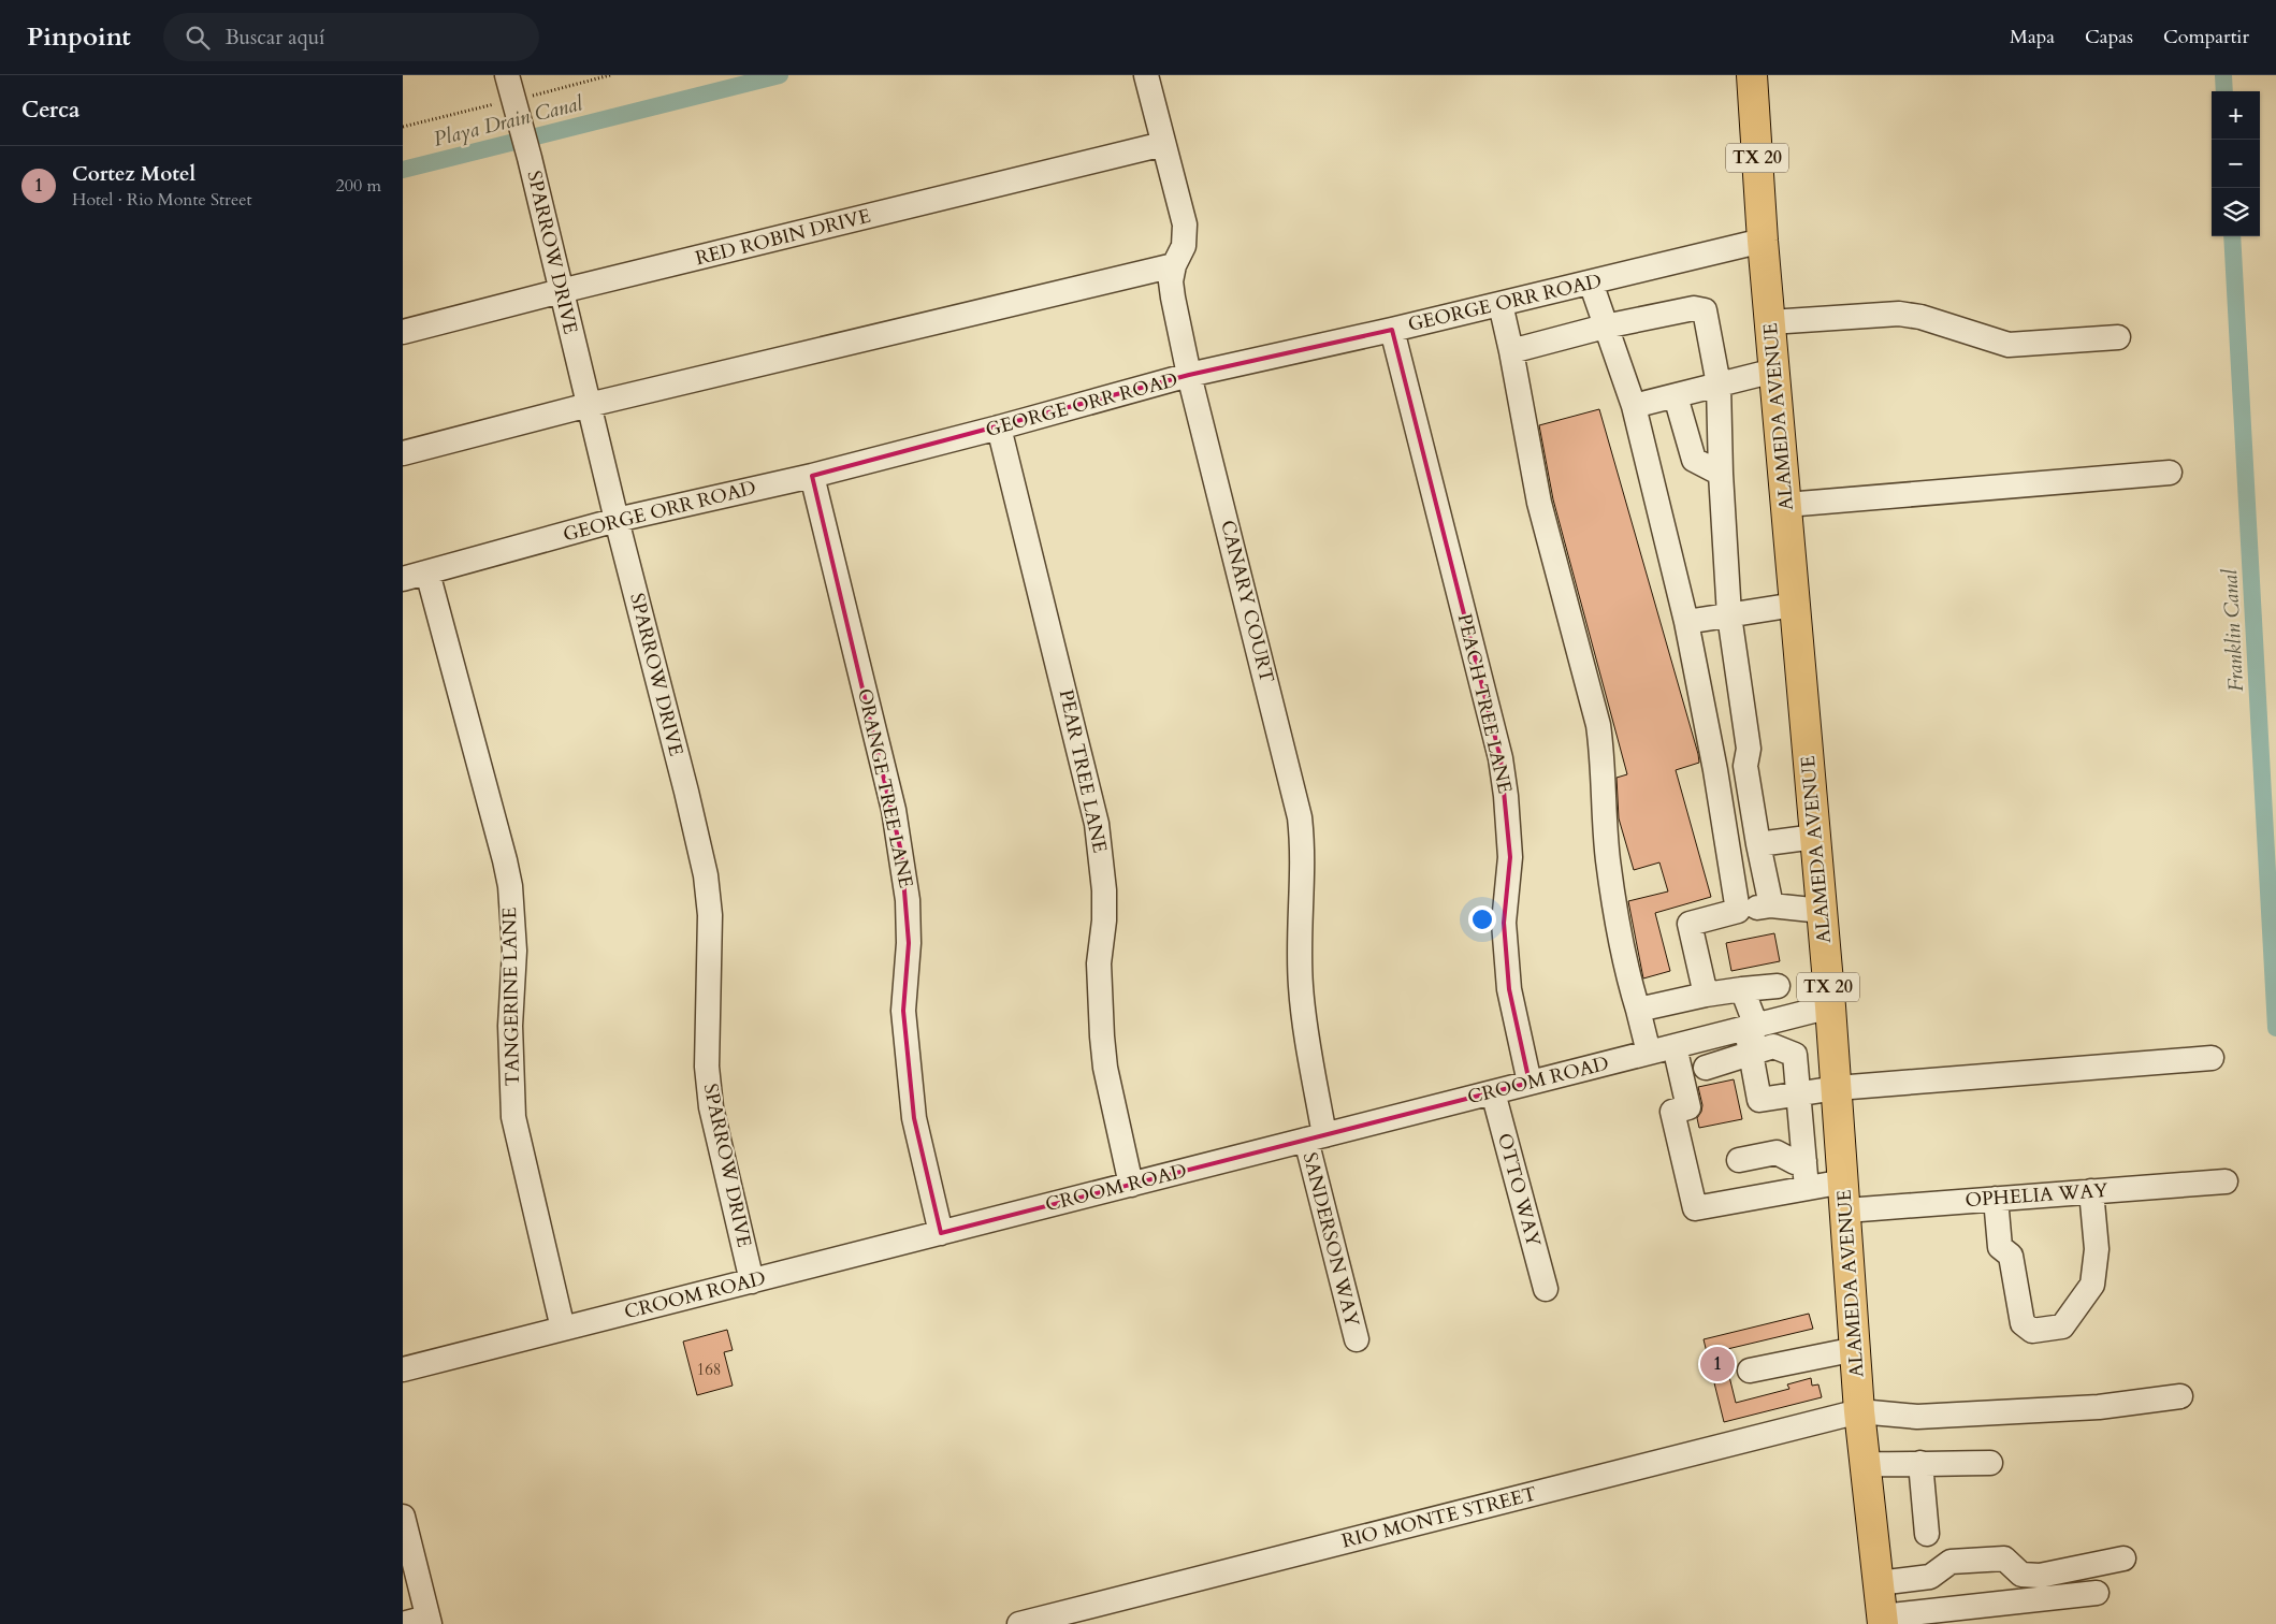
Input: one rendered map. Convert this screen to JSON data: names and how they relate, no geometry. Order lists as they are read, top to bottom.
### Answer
{
  "streets": {
    "main road": ["TX 20", "ALAMEDA AVENUE"],
    "street": [
      "RED ROBIN DRIVE",
      "SPARROW DRIVE",
      "GEORGE ORR ROAD",
      "CANARY COURT",
      "PEACH TREE LANE",
      "PEAR TREE LANE",
      "ORANGE TREE LANE",
      "TANGERINE LANE",
      "CROOM ROAD",
      "OTTO WAY",
      "OPHELIA WAY",
      "SANDERSON WAY",
      "RIO MONTE STREET"
    ]
  },
  "crossings": [
    ["RED ROBIN DRIVE", "SPARROW DRIVE"],
    ["RED ROBIN DRIVE", "CANARY COURT"],
    ["SPARROW DRIVE", "GEORGE ORR ROAD"],
    ["SPARROW DRIVE", "CROOM ROAD"],
    ["GEORGE ORR ROAD", "ALAMEDA AVENUE"],
    ["GEORGE ORR ROAD", "CANARY COURT"],
    ["GEORGE ORR ROAD", "PEACH TREE LANE"],
    ["GEORGE ORR ROAD", "PEAR TREE LANE"],
    ["GEORGE ORR ROAD", "ORANGE TREE LANE"],
    ["GEORGE ORR ROAD", "TANGERINE LANE"],
    ["ALAMEDA AVENUE", "CROOM ROAD"],
    ["ALAMEDA AVENUE", "OPHELIA WAY"],
    ["ALAMEDA AVENUE", "RIO MONTE STREET"],
    ["CANARY COURT", "CROOM ROAD"],
    ["CANARY COURT", "SANDERSON WAY"],
    ["PEACH TREE LANE", "CROOM ROAD"],
    ["PEAR TREE LANE", "CROOM ROAD"],
    ["ORANGE TREE LANE", "CROOM ROAD"],
    ["TANGERINE LANE", "CROOM ROAD"],
    ["CROOM ROAD", "OTTO WAY"],
    ["CROOM ROAD", "SANDERSON WAY"]
  ],
  "water": ["Playa Drain Canal", "Franklin Canal"],
  "house_numbers": ["168"],
  "page": {
    "header": "Pinpoint",
    "search": "Buscar aquí",
    "nav": ["Mapa", "Capas", "Compartir"],
    "heading": "Cerca",
    "map_buttons": ["+", "−"],
    "list": [
      {
        "mark": "1",
        "name": "Cortez Motel",
        "note": "Hotel · Rio Monte Street",
        "value": "200 m"
      }
    ],
    "pins": "1"
  }
}
